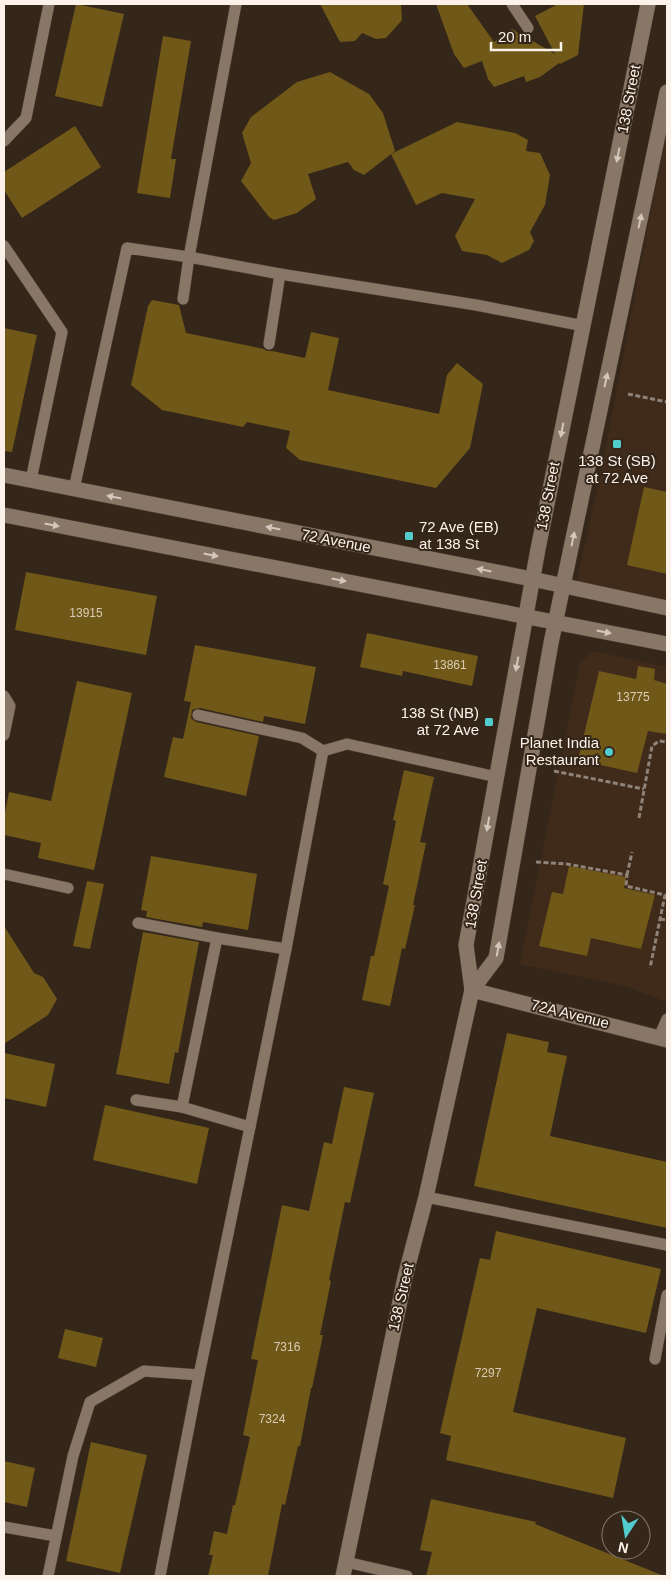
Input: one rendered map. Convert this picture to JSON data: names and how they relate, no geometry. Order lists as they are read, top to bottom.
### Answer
{
  "streets": {
    "main road": ["138 Street", "72 Avenue", "72A Avenue"]
  },
  "crossings": [
    ["138 Street", "72 Avenue"],
    ["138 Street", "72A Avenue"]
  ],
  "places": {
    "transit": ["138 St (SB) at 72 Ave", "72 Ave (EB) at 138 St", "138 St (NB) at 72 Ave"],
    "other": ["Planet India Restaurant"]
  },
  "house_numbers": [
    "13915",
    "13861",
    "13775",
    "7316",
    "7297",
    "7324"
  ],
  "scale_bar": "20 m",
  "north": "bottom"
}
